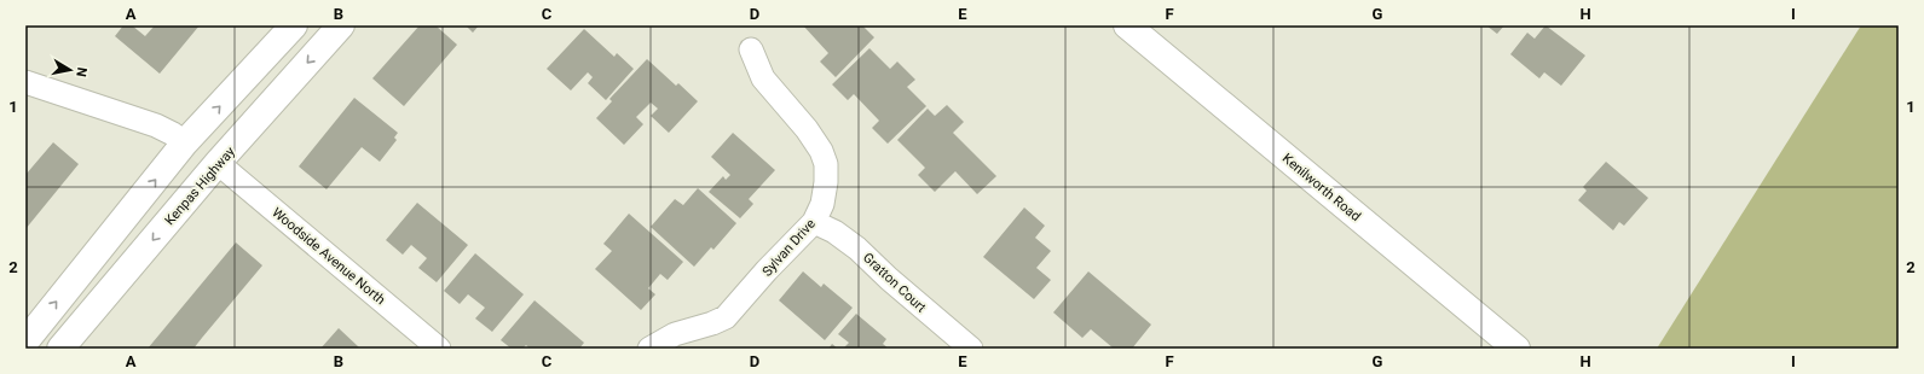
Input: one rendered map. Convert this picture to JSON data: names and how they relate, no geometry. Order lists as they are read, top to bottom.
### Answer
{
  "streets": {
    "main road": ["Kenpas Highway", "Kenilworth Road"],
    "street": ["Sylvan Drive", "Woodside Avenue North", "Gratton Court"]
  },
  "crossings": [
    ["Kenpas Highway", "Woodside Avenue North"],
    ["Sylvan Drive", "Gratton Court"]
  ],
  "north": "right",
  "grid": {
    "columns": [
      "A",
      "B",
      "C",
      "D",
      "E",
      "F",
      "G",
      "H",
      "I"
    ],
    "rows": ["1", "2"]
  }
}
